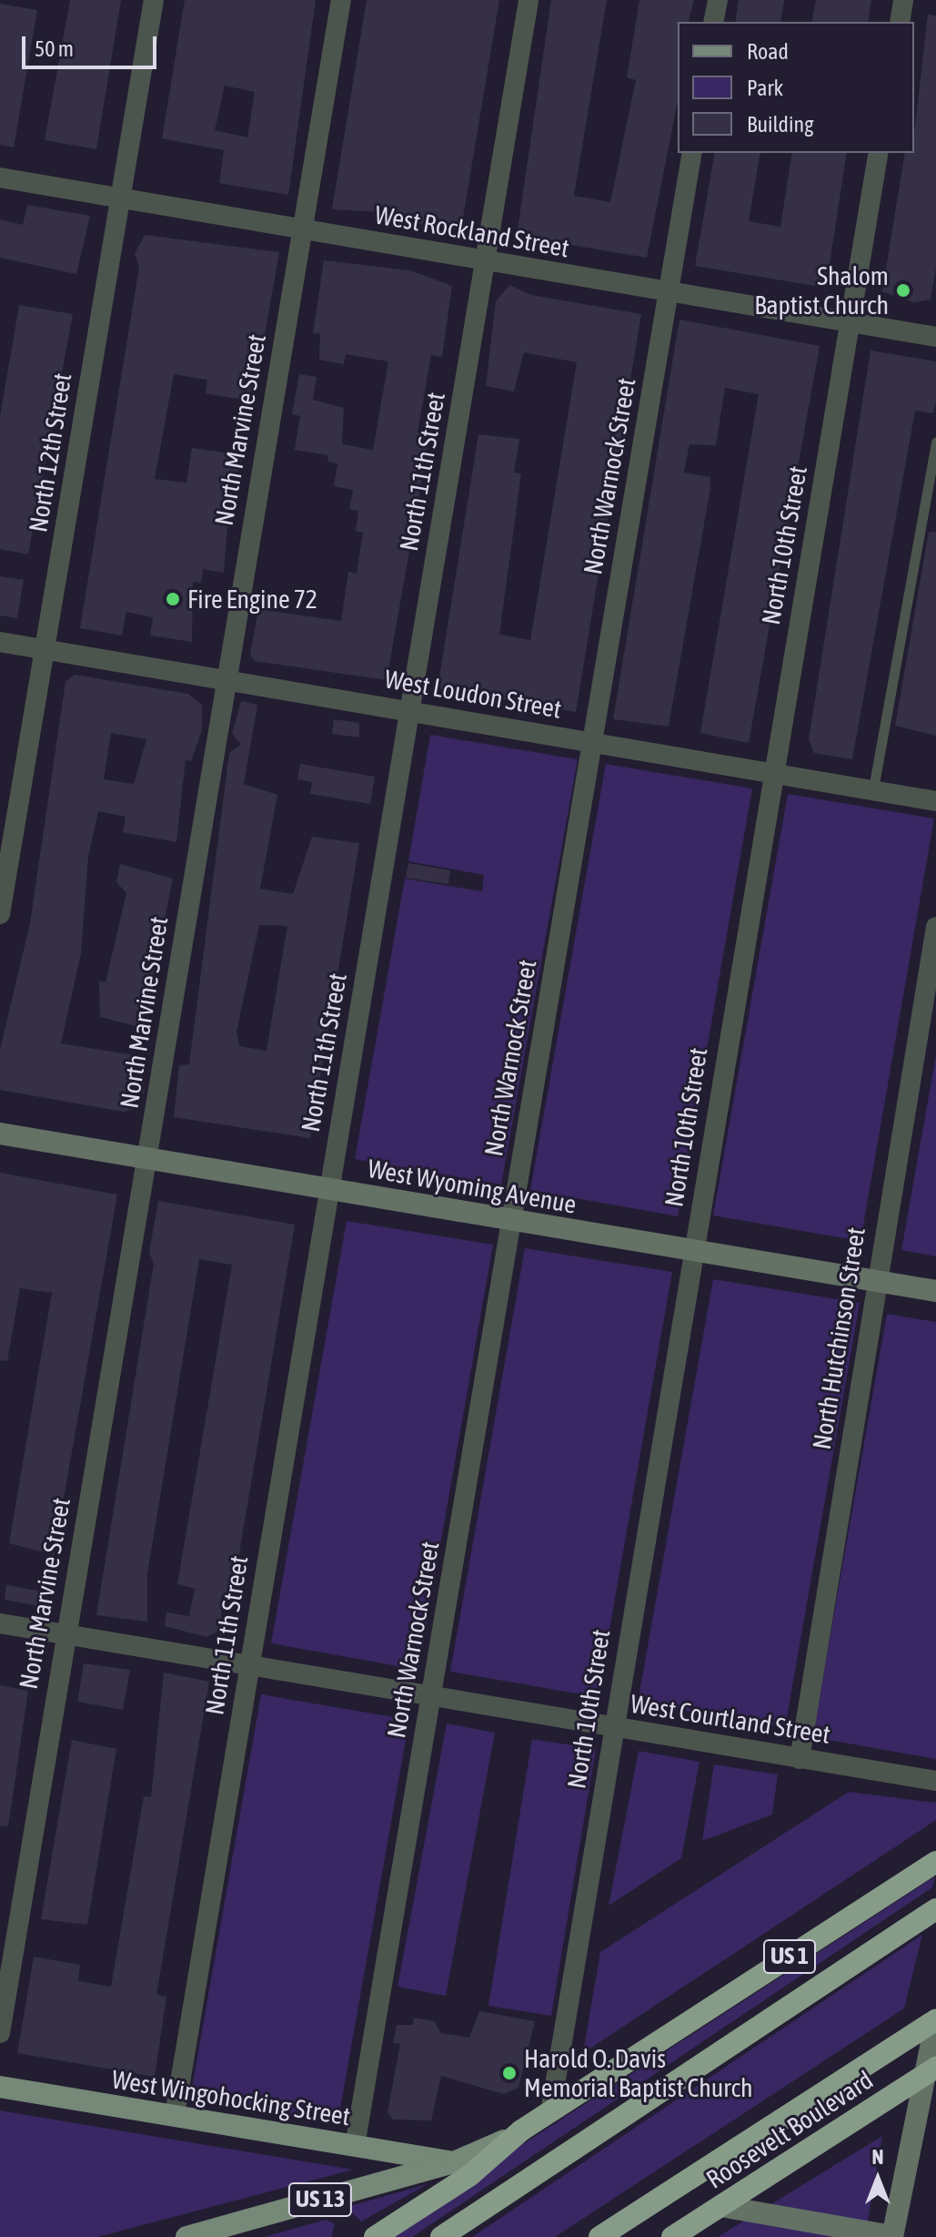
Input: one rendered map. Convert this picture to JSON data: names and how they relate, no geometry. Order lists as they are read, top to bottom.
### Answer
{
  "streets": {
    "highway": ["US 1", "Roosevelt Boulevard"],
    "main road": ["West Wingohocking Street", "US 13"],
    "street": [
      "West Rockland Street",
      "North Marvine Street",
      "North 12th Street",
      "North 11th Street",
      "North Warnock Street",
      "North 10th Street",
      "West Loudon Street",
      "West Wyoming Avenue",
      "North Hutchinson Street",
      "West Courtland Street"
    ]
  },
  "crossings": [
    ["West Rockland Street", "North Marvine Street"],
    ["West Rockland Street", "North 12th Street"],
    ["West Rockland Street", "North 11th Street"],
    ["West Rockland Street", "North Warnock Street"],
    ["West Rockland Street", "North 10th Street"],
    ["North Marvine Street", "West Loudon Street"],
    ["North Marvine Street", "West Wyoming Avenue"],
    ["North Marvine Street", "West Courtland Street"],
    ["North 12th Street", "West Loudon Street"],
    ["North 11th Street", "West Loudon Street"],
    ["North 11th Street", "West Wyoming Avenue"],
    ["North 11th Street", "West Courtland Street"],
    ["North 11th Street", "West Wingohocking Street"],
    ["North Warnock Street", "West Loudon Street"],
    ["North Warnock Street", "West Wyoming Avenue"],
    ["North Warnock Street", "West Courtland Street"],
    ["North Warnock Street", "West Wingohocking Street"],
    ["North 10th Street", "West Loudon Street"],
    ["North 10th Street", "West Wyoming Avenue"],
    ["North 10th Street", "West Courtland Street"],
    ["North 10th Street", "US 1"],
    ["West Wyoming Avenue", "North Hutchinson Street"],
    ["North Hutchinson Street", "West Courtland Street"],
    ["US 1", "US 13"],
    ["West Wingohocking Street", "US 13"]
  ],
  "places": ["Shalom Baptist Church", "Fire Engine 72", "Harold O. Davis Memorial Baptist Church"],
  "legend": ["Road", "Park", "Building"],
  "scale_bar": "50 m",
  "north": "top"
}
